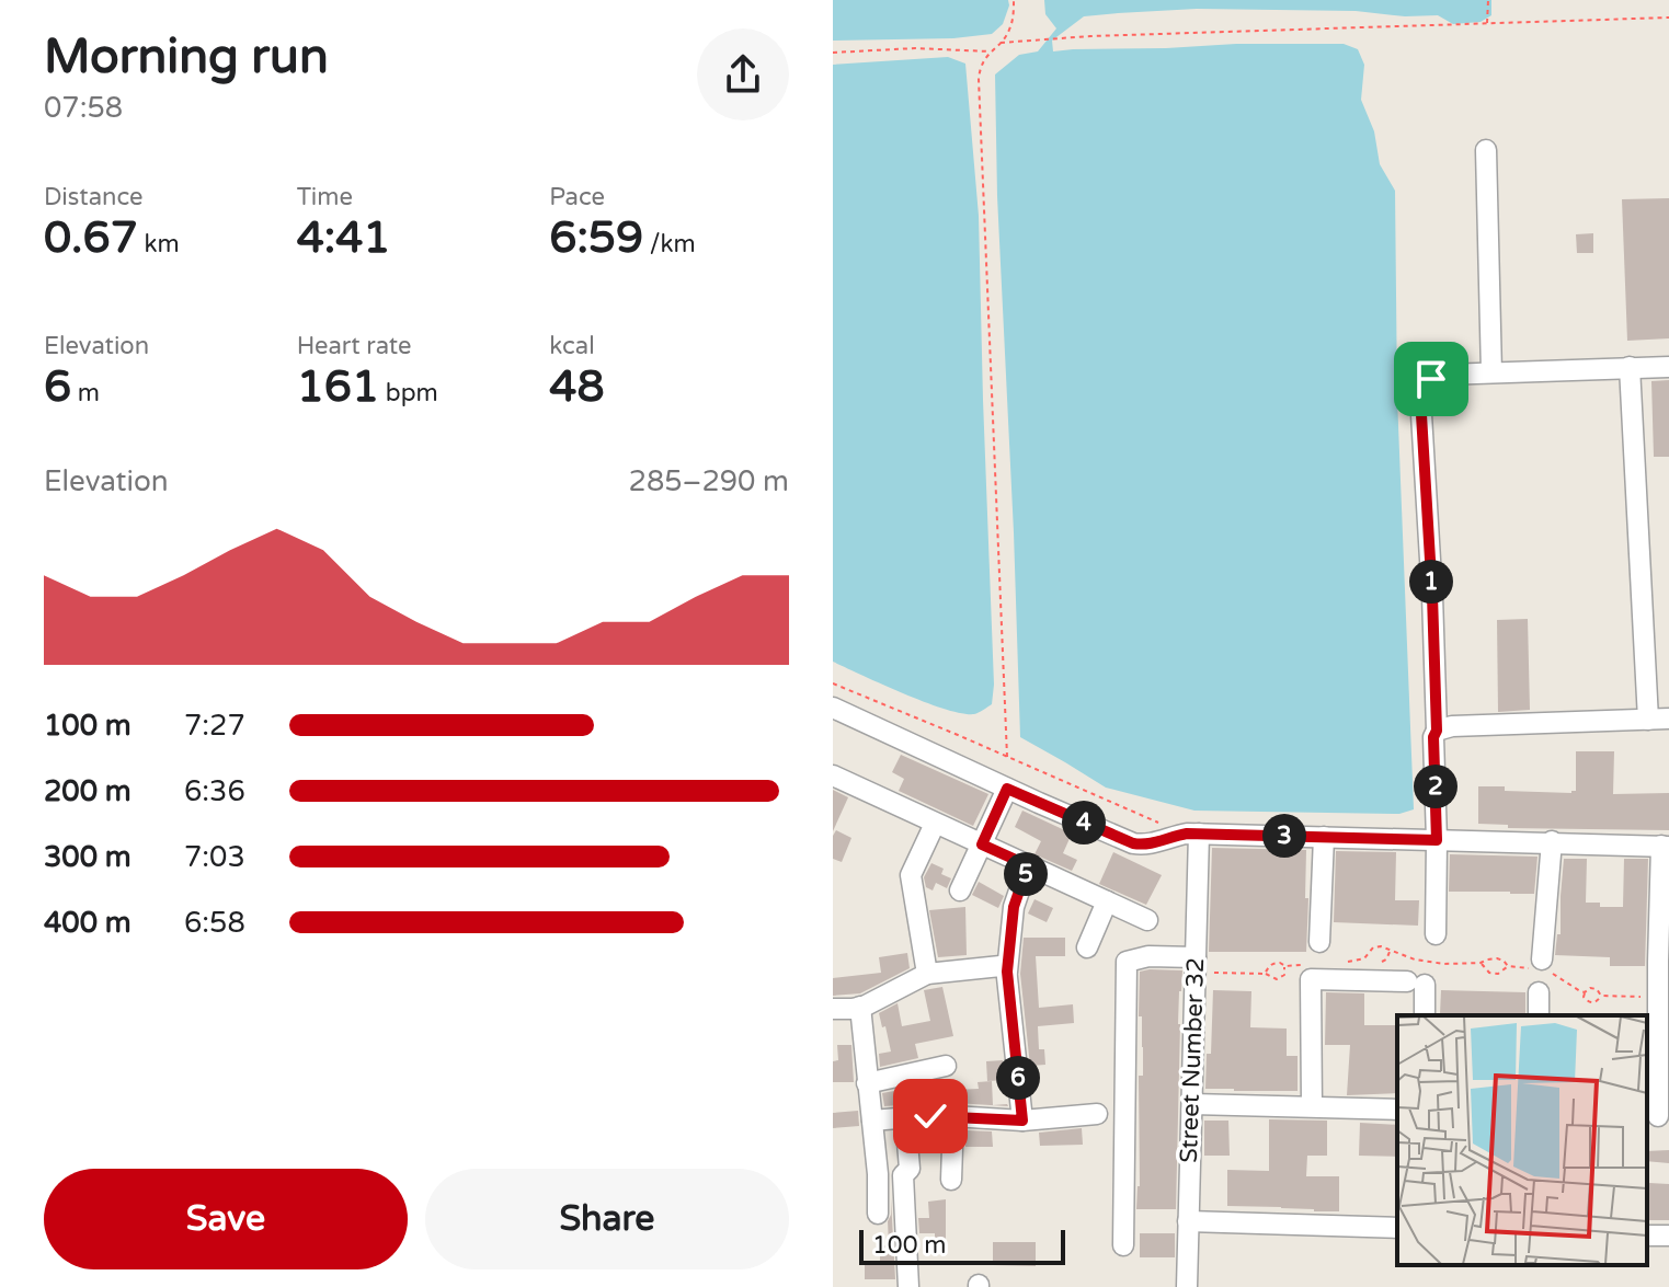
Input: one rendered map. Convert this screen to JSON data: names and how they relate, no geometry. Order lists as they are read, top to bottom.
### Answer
{
  "streets": {
    "street": ["Street Number 32"]
  },
  "scale_bar": "100 m",
  "page": {
    "heading": ["Morning run", "07:58"],
    "stats": [
      ["Distance", "0.67 km"],
      ["Time", "4:41"],
      ["Pace", "6:59 /km"],
      ["Elevation", "6 m"],
      ["Heart rate", "161 bpm"],
      ["kcal", "48"]
    ],
    "chart": ["Elevation", "285–290 m"],
    "pins": [
      "1",
      "2",
      "4",
      "3",
      "5",
      "6"
    ],
    "list": [
      {
        "name": "100 m",
        "note": "7:27"
      },
      {
        "name": "200 m",
        "note": "6:36"
      },
      {
        "name": "300 m",
        "note": "7:03"
      },
      {
        "name": "400 m",
        "note": "6:58"
      }
    ],
    "buttons": ["Save", "Share"],
    "scale": "100 m"
  }
}
